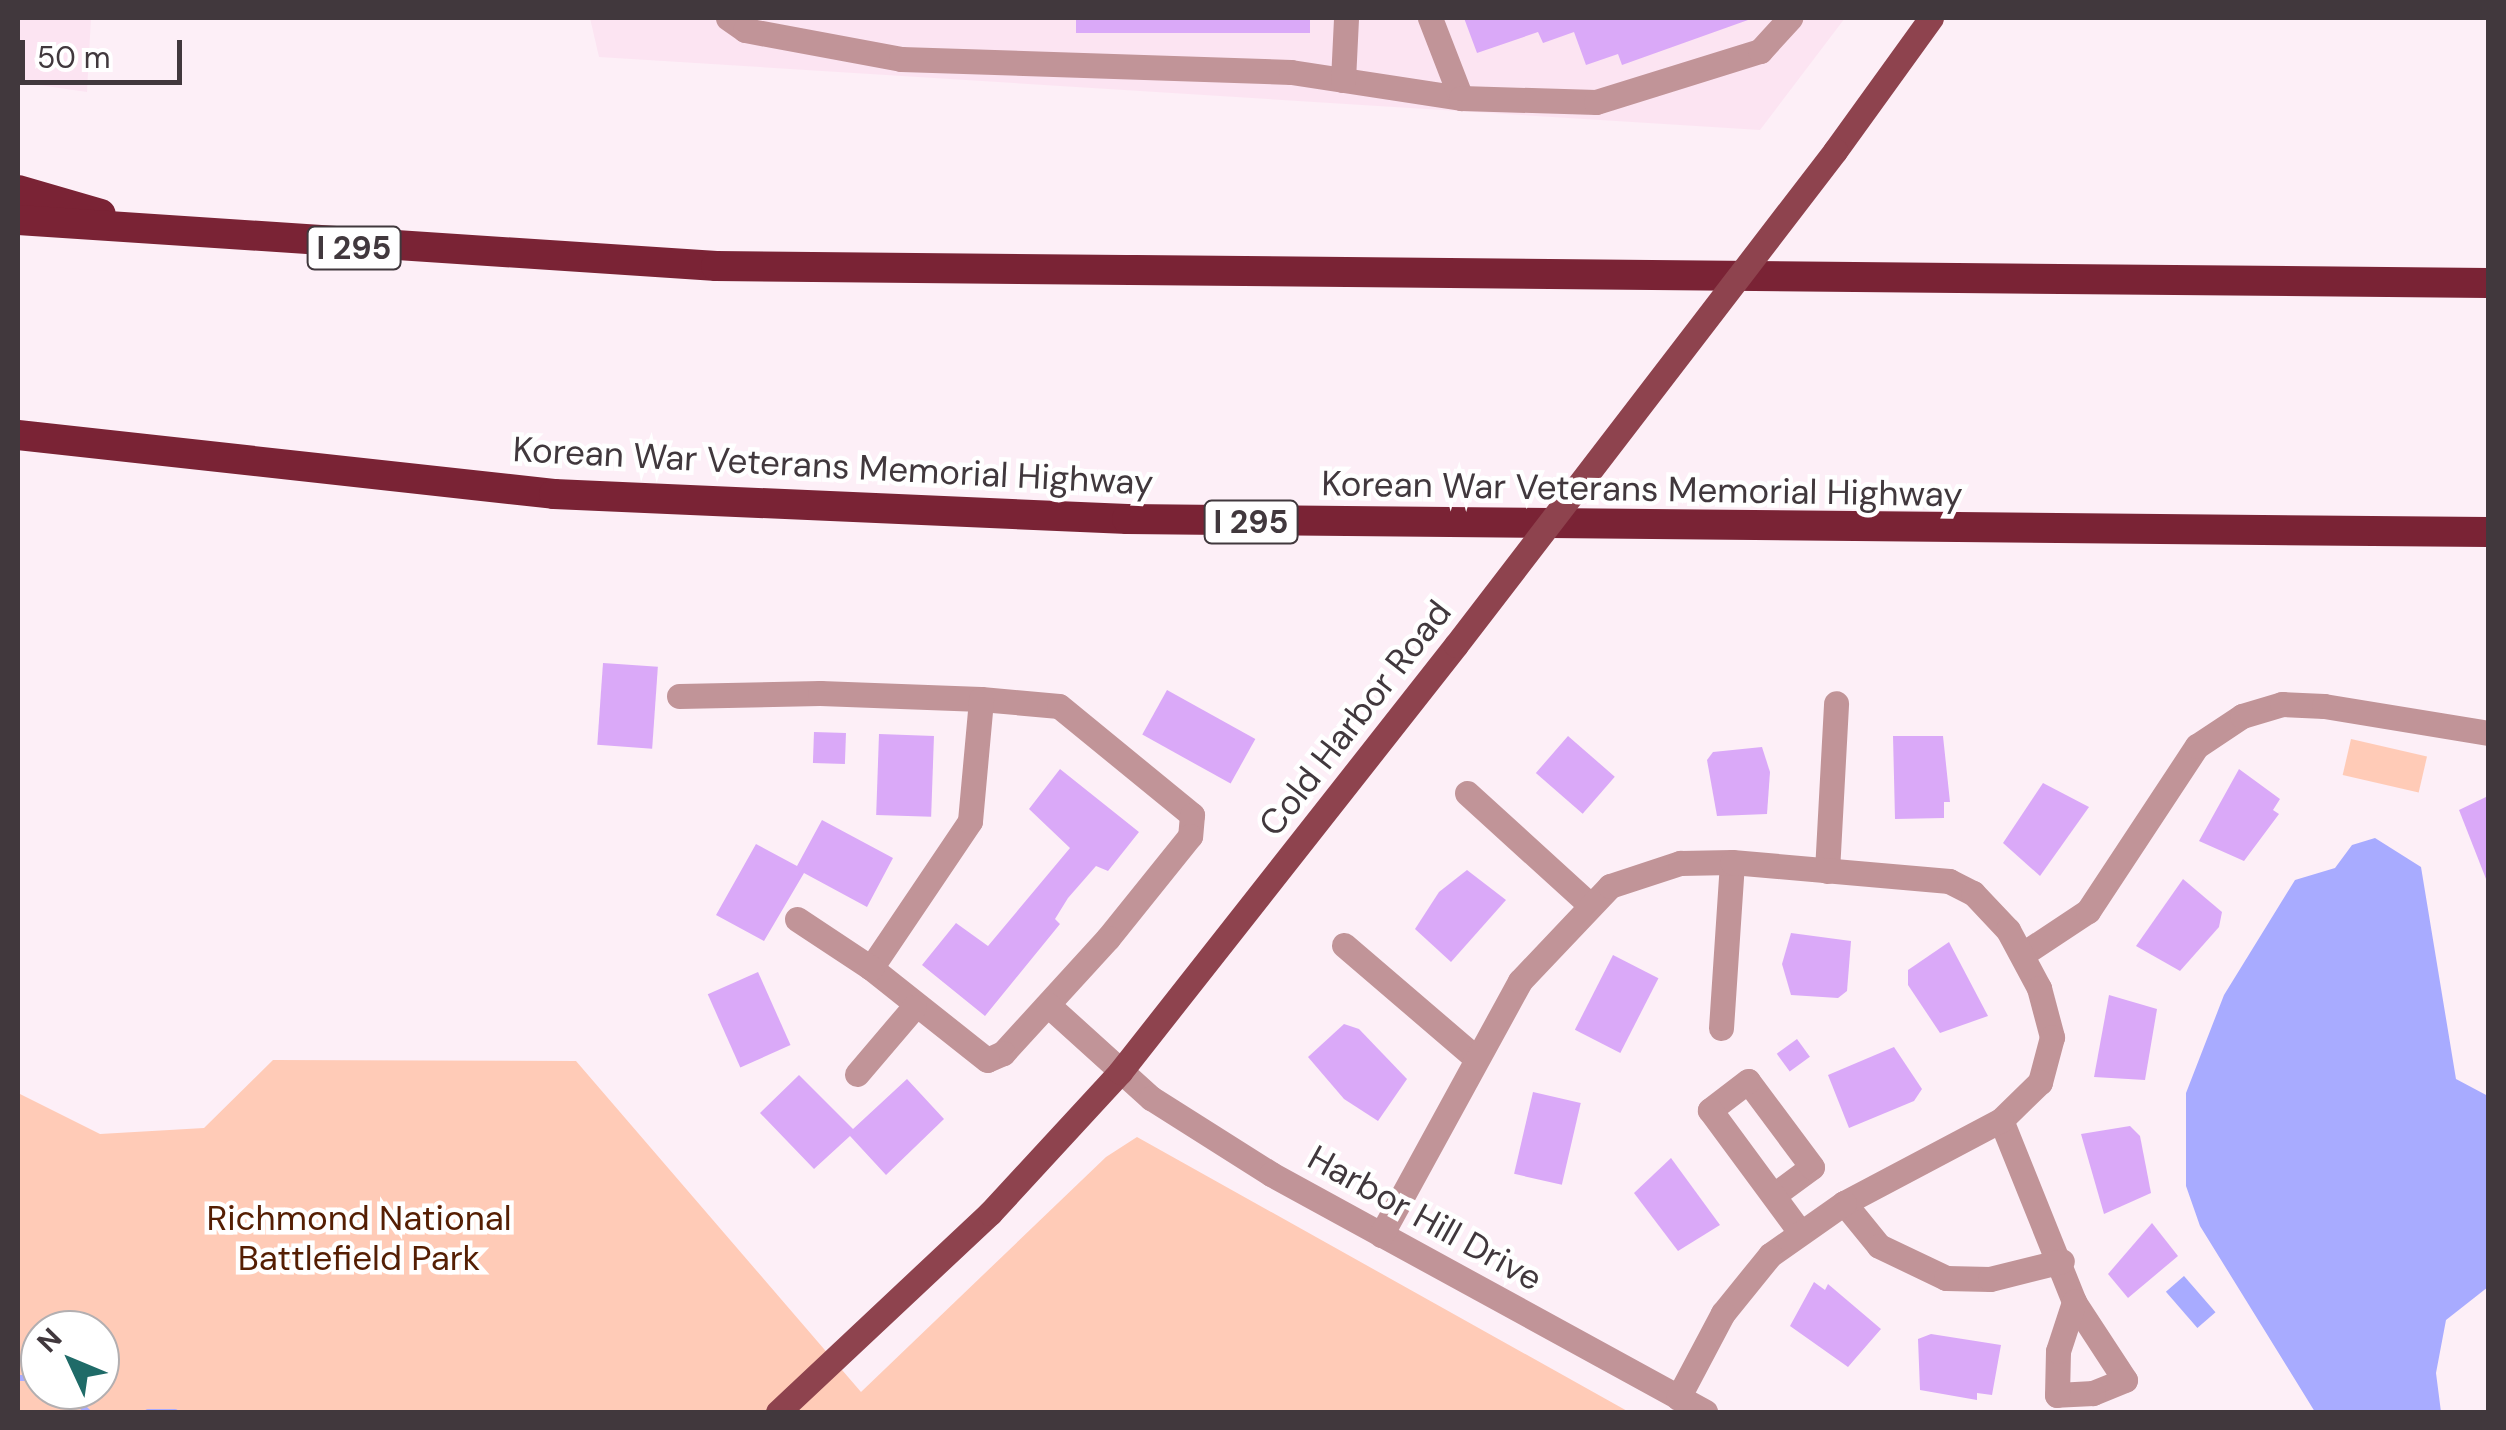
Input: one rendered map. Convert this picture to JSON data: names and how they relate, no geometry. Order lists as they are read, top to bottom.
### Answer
{
  "streets": {
    "highway": ["I 295", "Korean War Veterans Memorial Highway"],
    "main road": ["Cold Harbor Road"],
    "street": ["Harbor Hill Drive"]
  },
  "crossings": [
    ["Cold Harbor Road", "Harbor Hill Drive"]
  ],
  "parks": ["Richmond National Battlefield Park"],
  "scale_bar": "50 m",
  "north": "top left"
}
